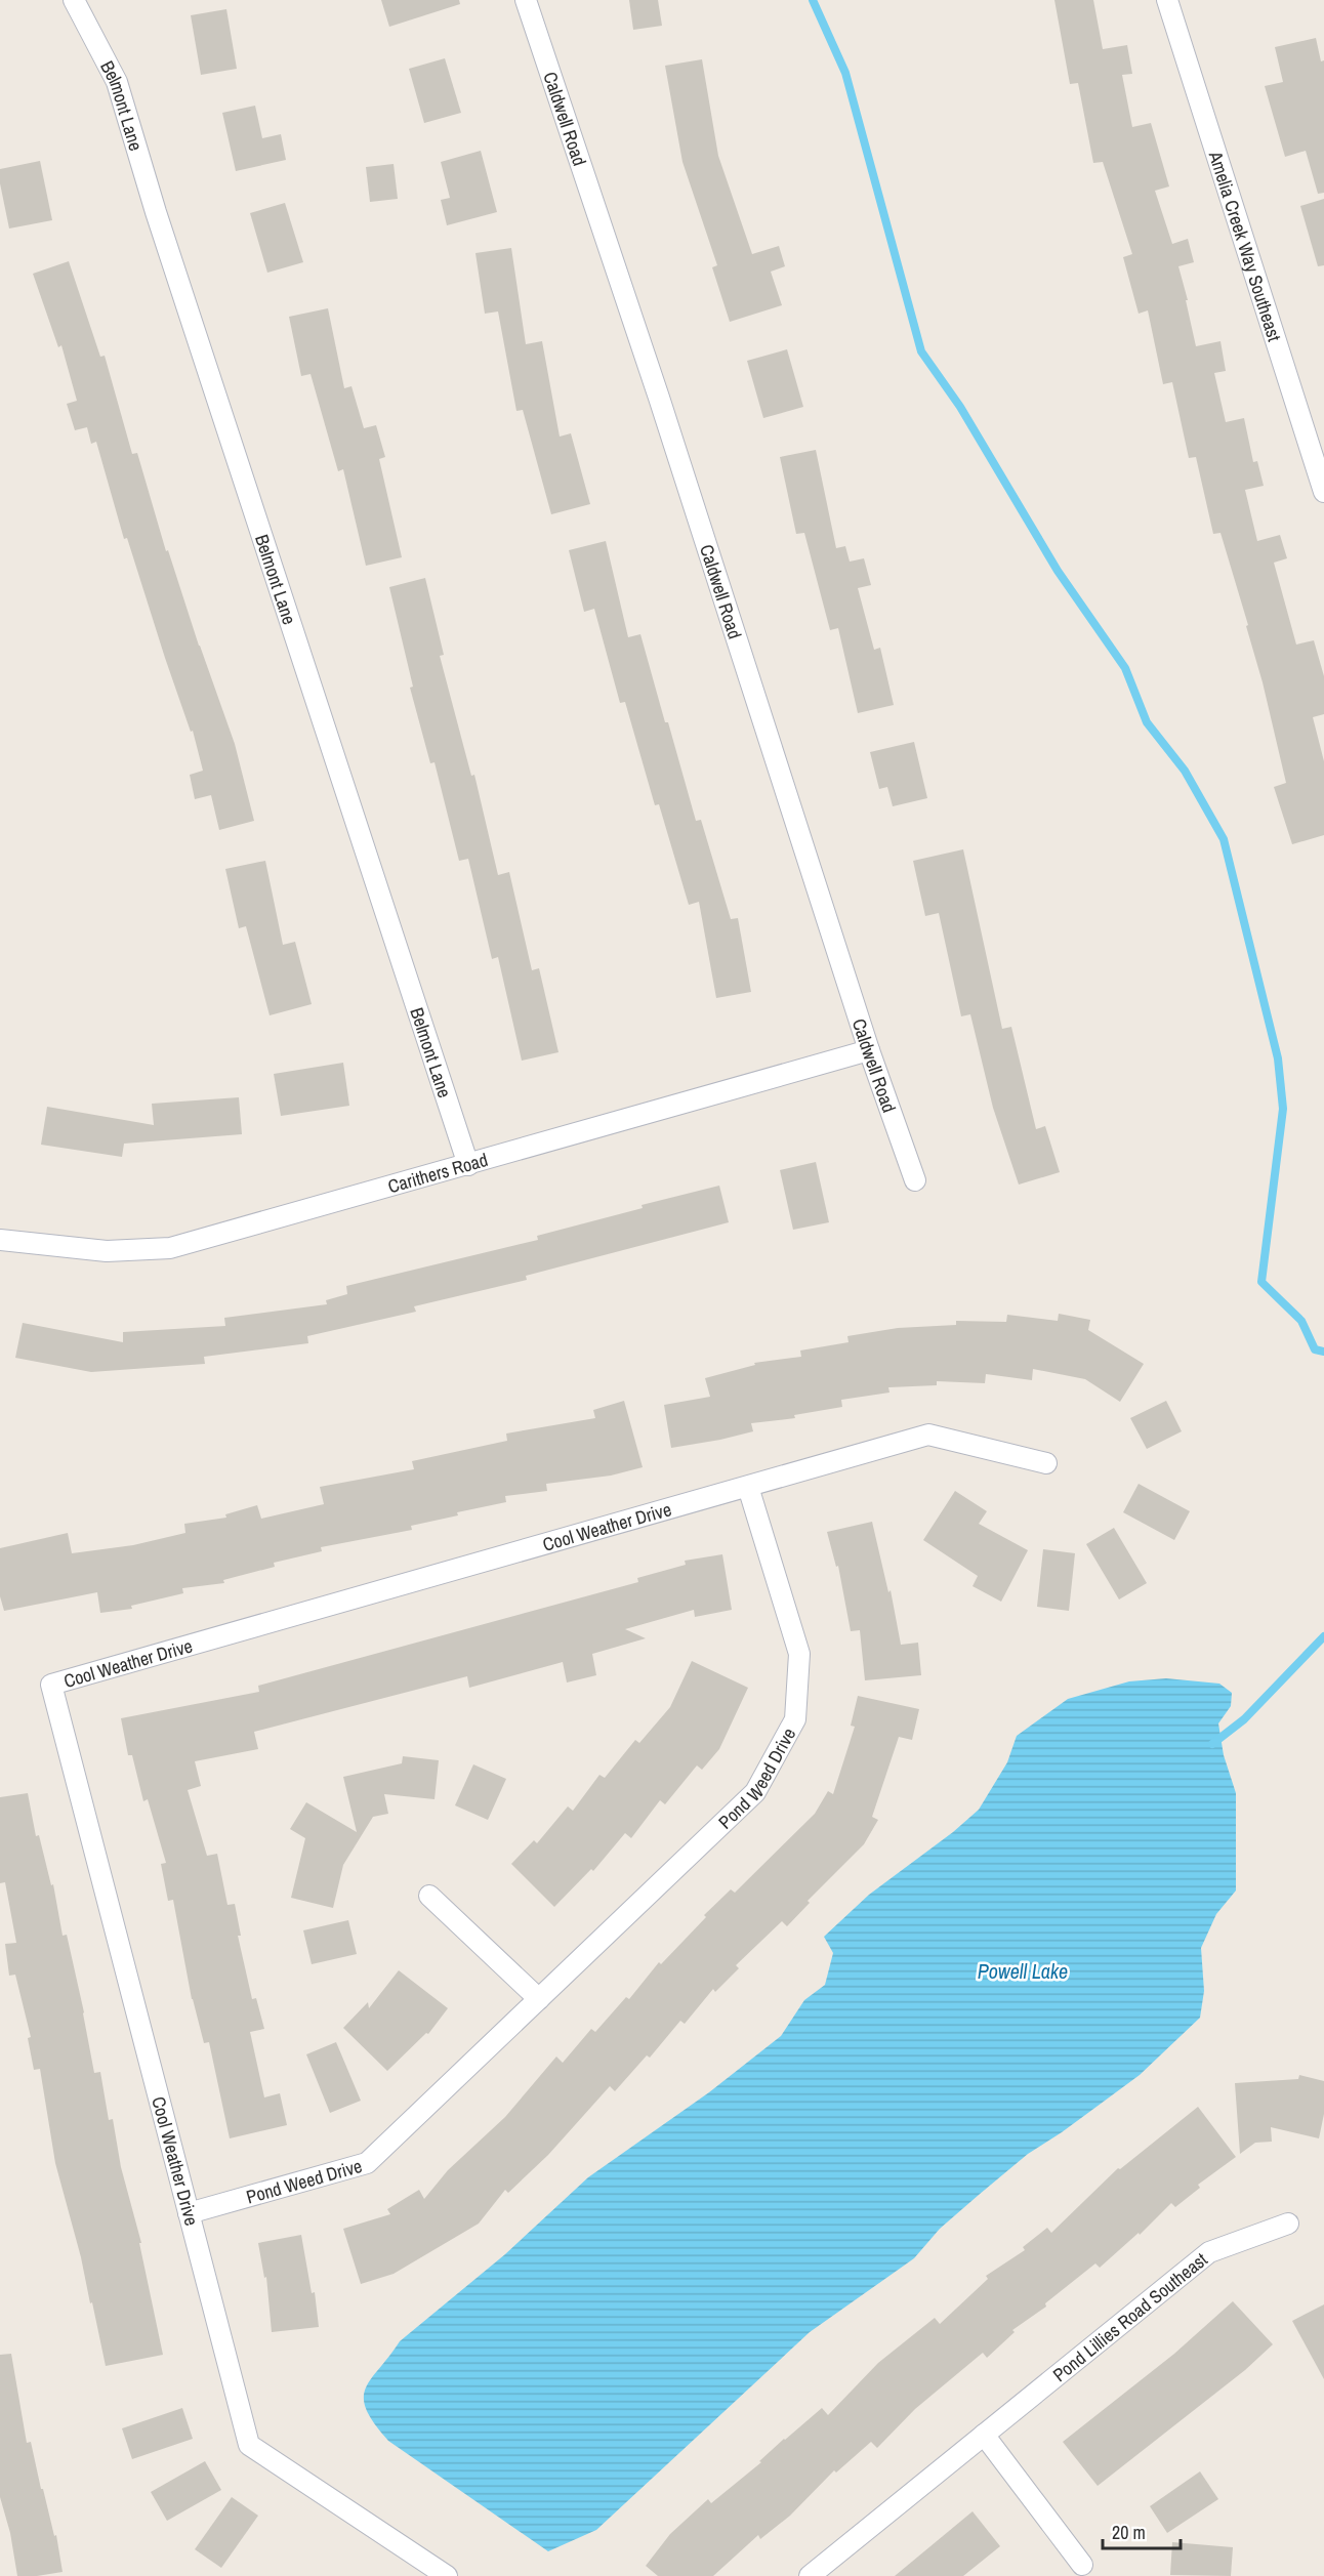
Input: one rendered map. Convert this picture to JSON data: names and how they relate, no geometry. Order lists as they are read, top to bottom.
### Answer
{
  "streets": {
    "street": [
      "Belmont Lane",
      "Caldwell Road",
      "Amelia Creek Way Southeast",
      "Carithers Road",
      "Cool Weather Drive",
      "Pond Weed Drive",
      "Pond Lillies Road Southeast"
    ]
  },
  "crossings": [
    ["Belmont Lane", "Carithers Road"],
    ["Caldwell Road", "Carithers Road"],
    ["Cool Weather Drive", "Pond Weed Drive"]
  ],
  "water": ["Powell Lake"],
  "scale_bar": "20 m"
}
